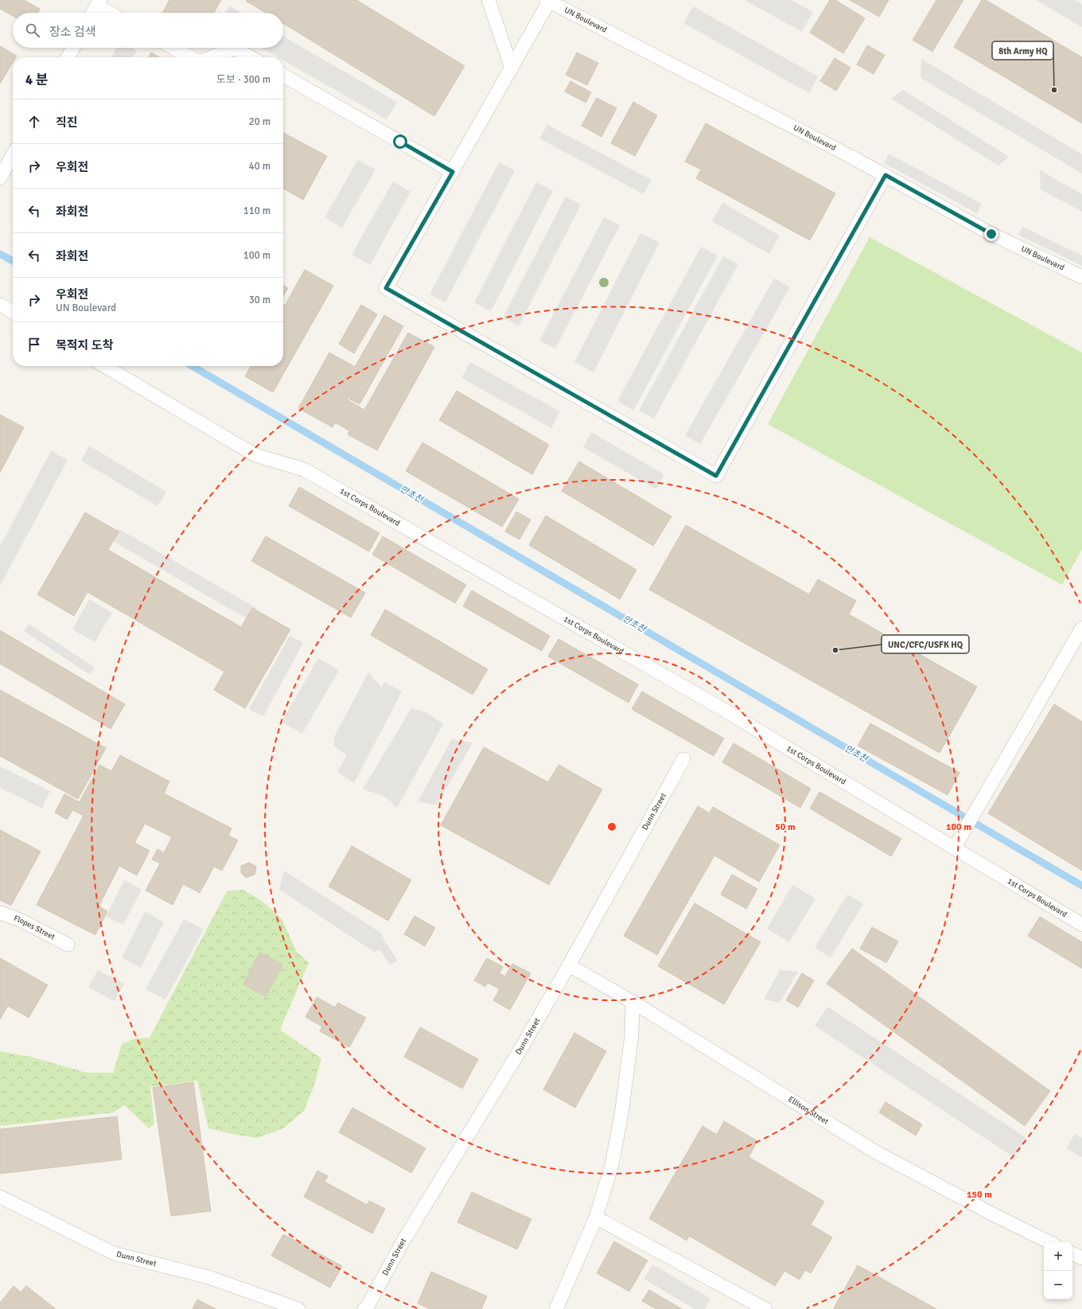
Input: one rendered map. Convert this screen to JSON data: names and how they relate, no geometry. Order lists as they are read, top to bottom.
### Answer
{
  "streets": {
    "lane": [
      "UN Boulevard",
      "1st Corps Boulevard",
      "Dunn Street",
      "Flopes Street",
      "Ellison Street"
    ]
  },
  "crossings": [
    ["Dunn Street", "Ellison Street"]
  ],
  "water": ["만초천"],
  "places": ["8th Army HQ", "UNC/CFC/USFK HQ"],
  "page": {
    "search": "장소 검색",
    "heading": ["4 분", "도보 · 300 m"],
    "list": [
      ["직진", "20 m"],
      ["우회전", "40 m"],
      ["좌회전", "110 m"],
      ["좌회전", "100 m"],
      ["우회전", "UN Boulevard", "30 m"],
      "목적지 도착"
    ],
    "map_buttons": ["+", "−"]
  },
  "rings": ["50 m", "100 m", "150 m"]
}
